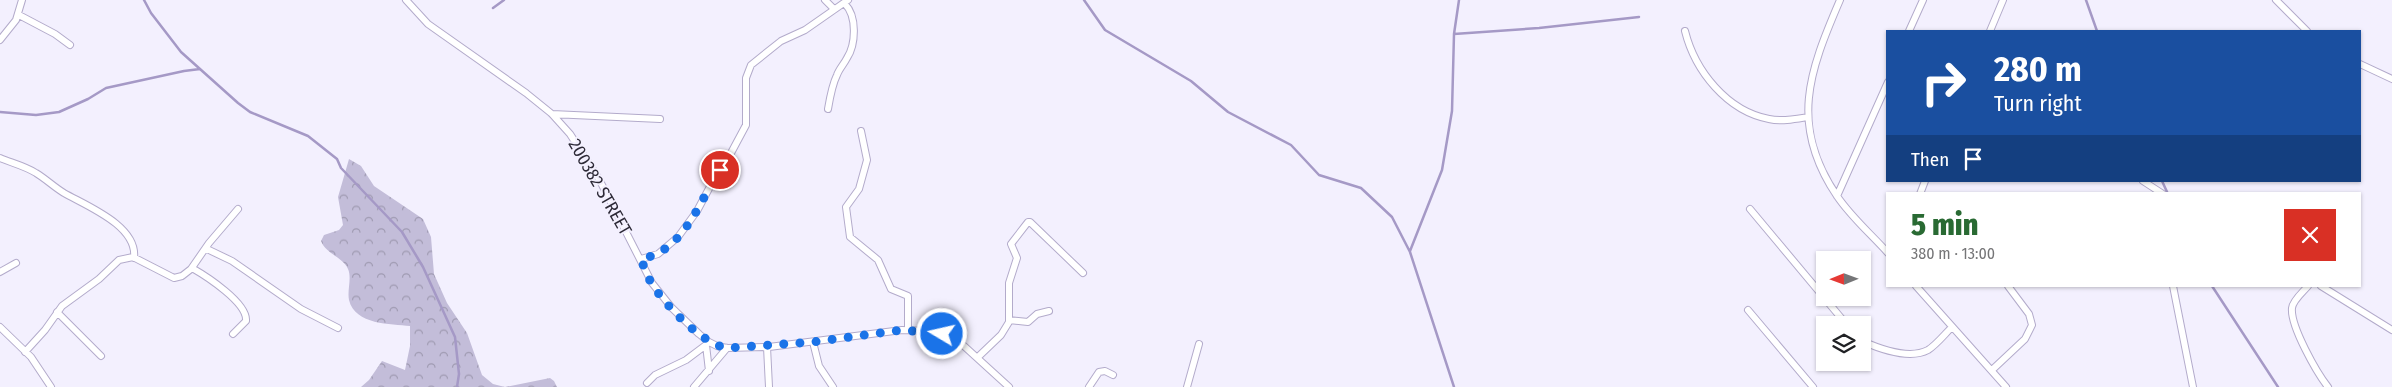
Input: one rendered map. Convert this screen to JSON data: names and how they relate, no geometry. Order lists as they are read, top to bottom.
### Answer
{
  "streets": {
    "street": ["200382 STREET"]
  },
  "north": "left",
  "page": {
    "turn": ["280 m", "Turn right"],
    "then": "Then",
    "heading": ["5 min", "380 m · 13:00"]
  }
}
